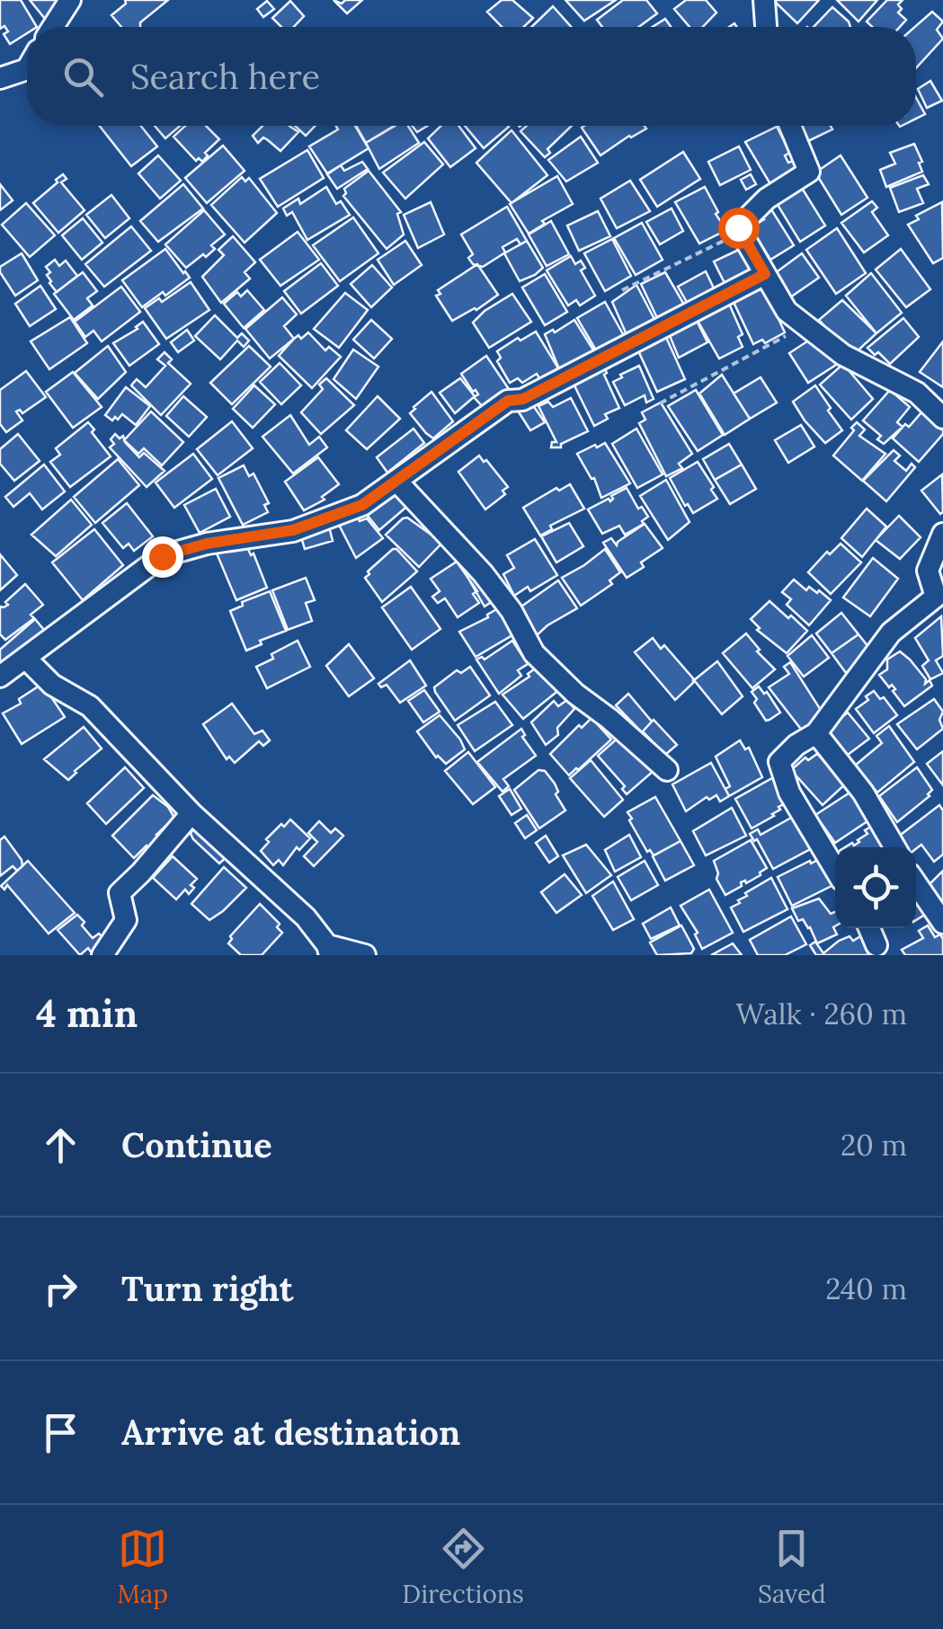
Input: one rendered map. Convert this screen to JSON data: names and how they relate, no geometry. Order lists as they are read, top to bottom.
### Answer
{
  "page": {
    "search": "Search here",
    "heading": ["4 min", "Walk · 260 m"],
    "list": [
      ["Continue", "20 m"],
      ["Turn right", "240 m"],
      "Arrive at destination"
    ],
    "nav": ["Map", "Directions", "Saved"]
  }
}
